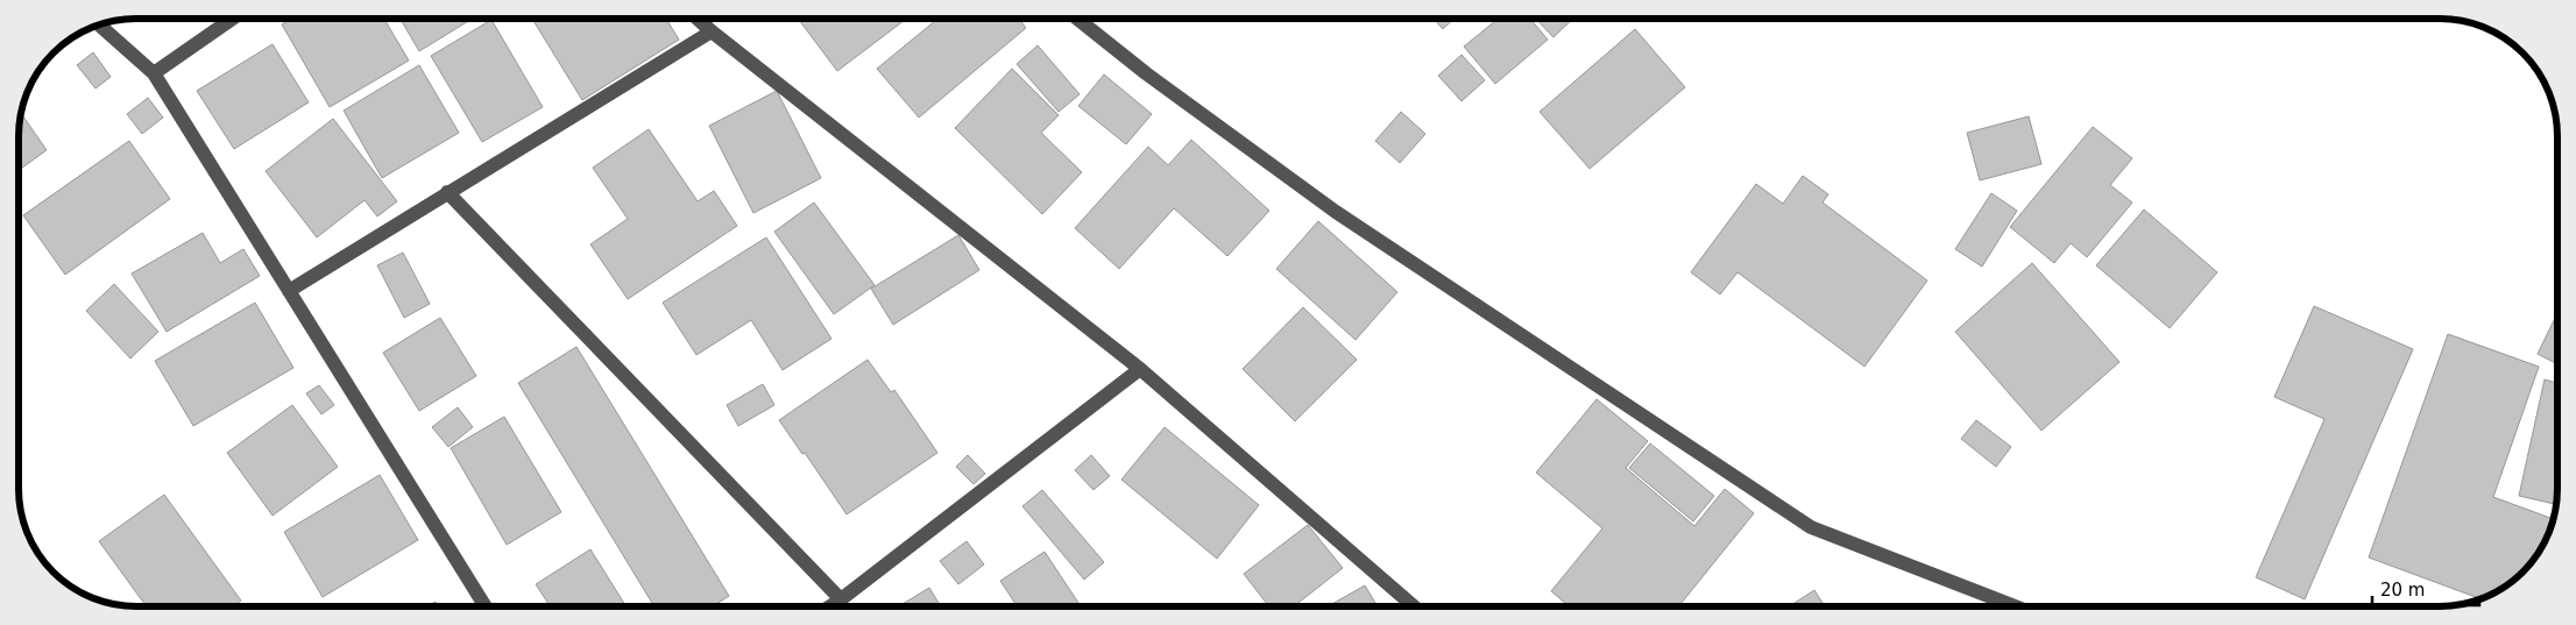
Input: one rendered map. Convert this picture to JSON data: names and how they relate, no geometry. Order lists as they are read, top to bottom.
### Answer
{
  "scale_bar": "20 m"
}
